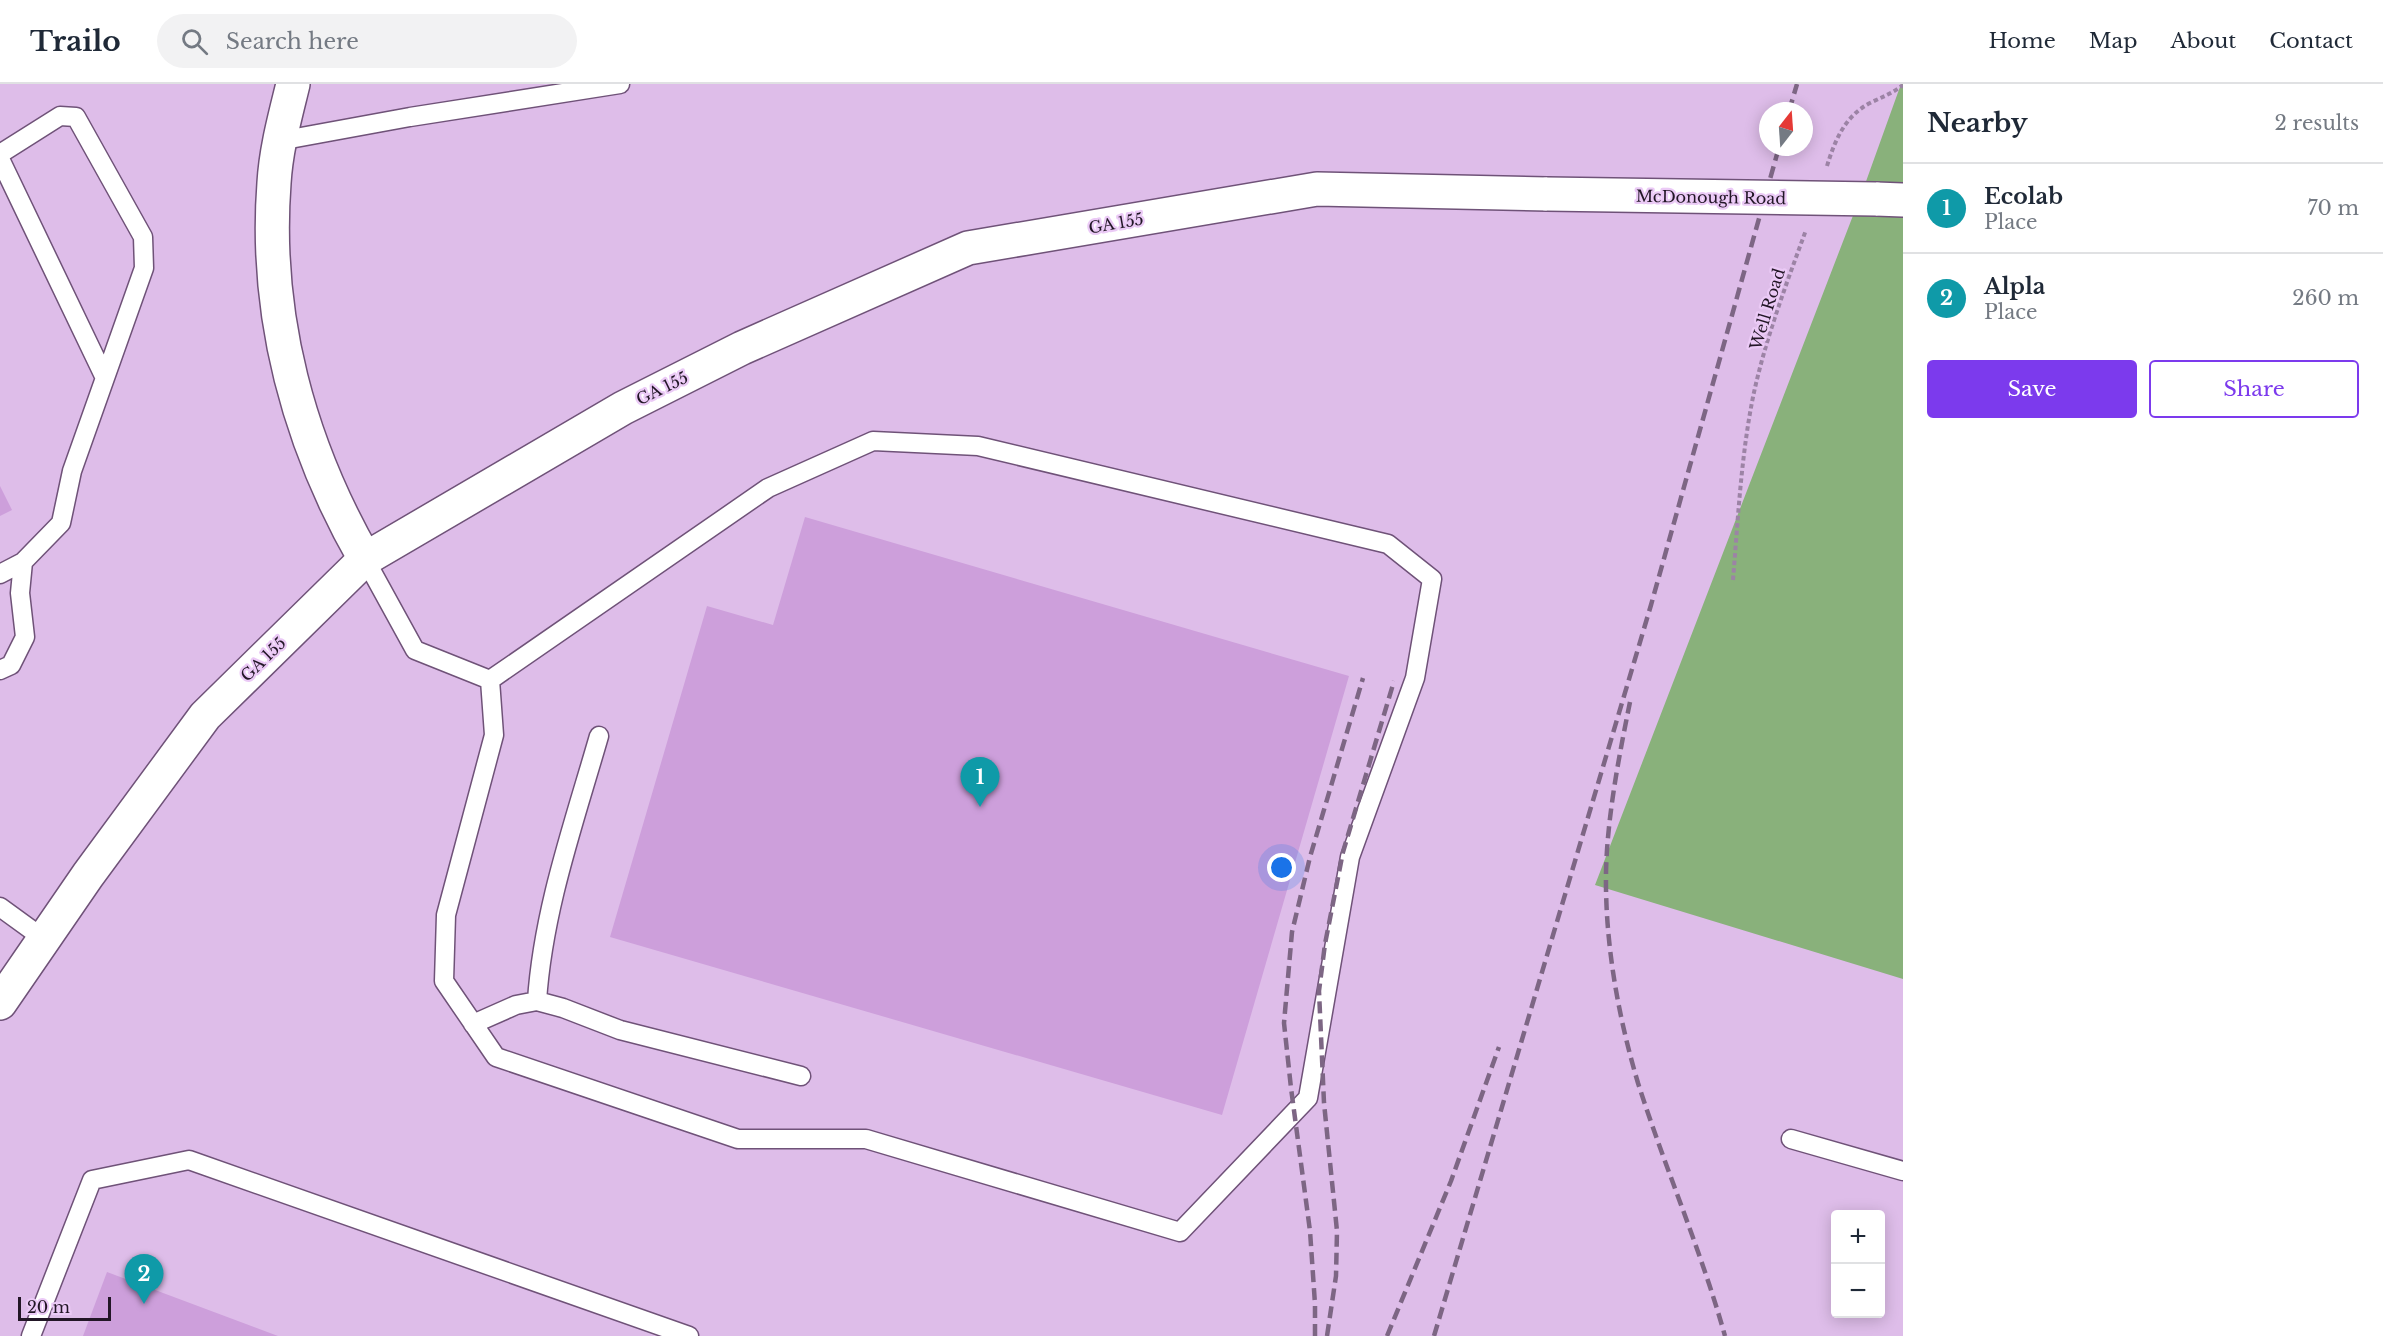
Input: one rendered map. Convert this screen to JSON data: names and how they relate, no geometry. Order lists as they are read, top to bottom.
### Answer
{
  "streets": {
    "main road": ["McDonough Road", "GA 155"],
    "path": ["Well Road"]
  },
  "crossings": [
    ["McDonough Road", "GA 155"]
  ],
  "scale_bar": "20 m",
  "north": "top",
  "page": {
    "header": "Trailo",
    "search": "Search here",
    "nav": [
      "Home",
      "Map",
      "About",
      "Contact"
    ],
    "heading": ["Nearby", "2 results"],
    "list": [
      {
        "mark": "1",
        "name": "Ecolab",
        "note": "Place",
        "value": "70 m"
      },
      {
        "mark": "2",
        "name": "Alpla",
        "note": "Place",
        "value": "260 m"
      }
    ],
    "buttons": ["Save", "Share"],
    "pins": ["1", "2"],
    "map_buttons": ["+", "−"],
    "scale": "20 m"
  }
}
